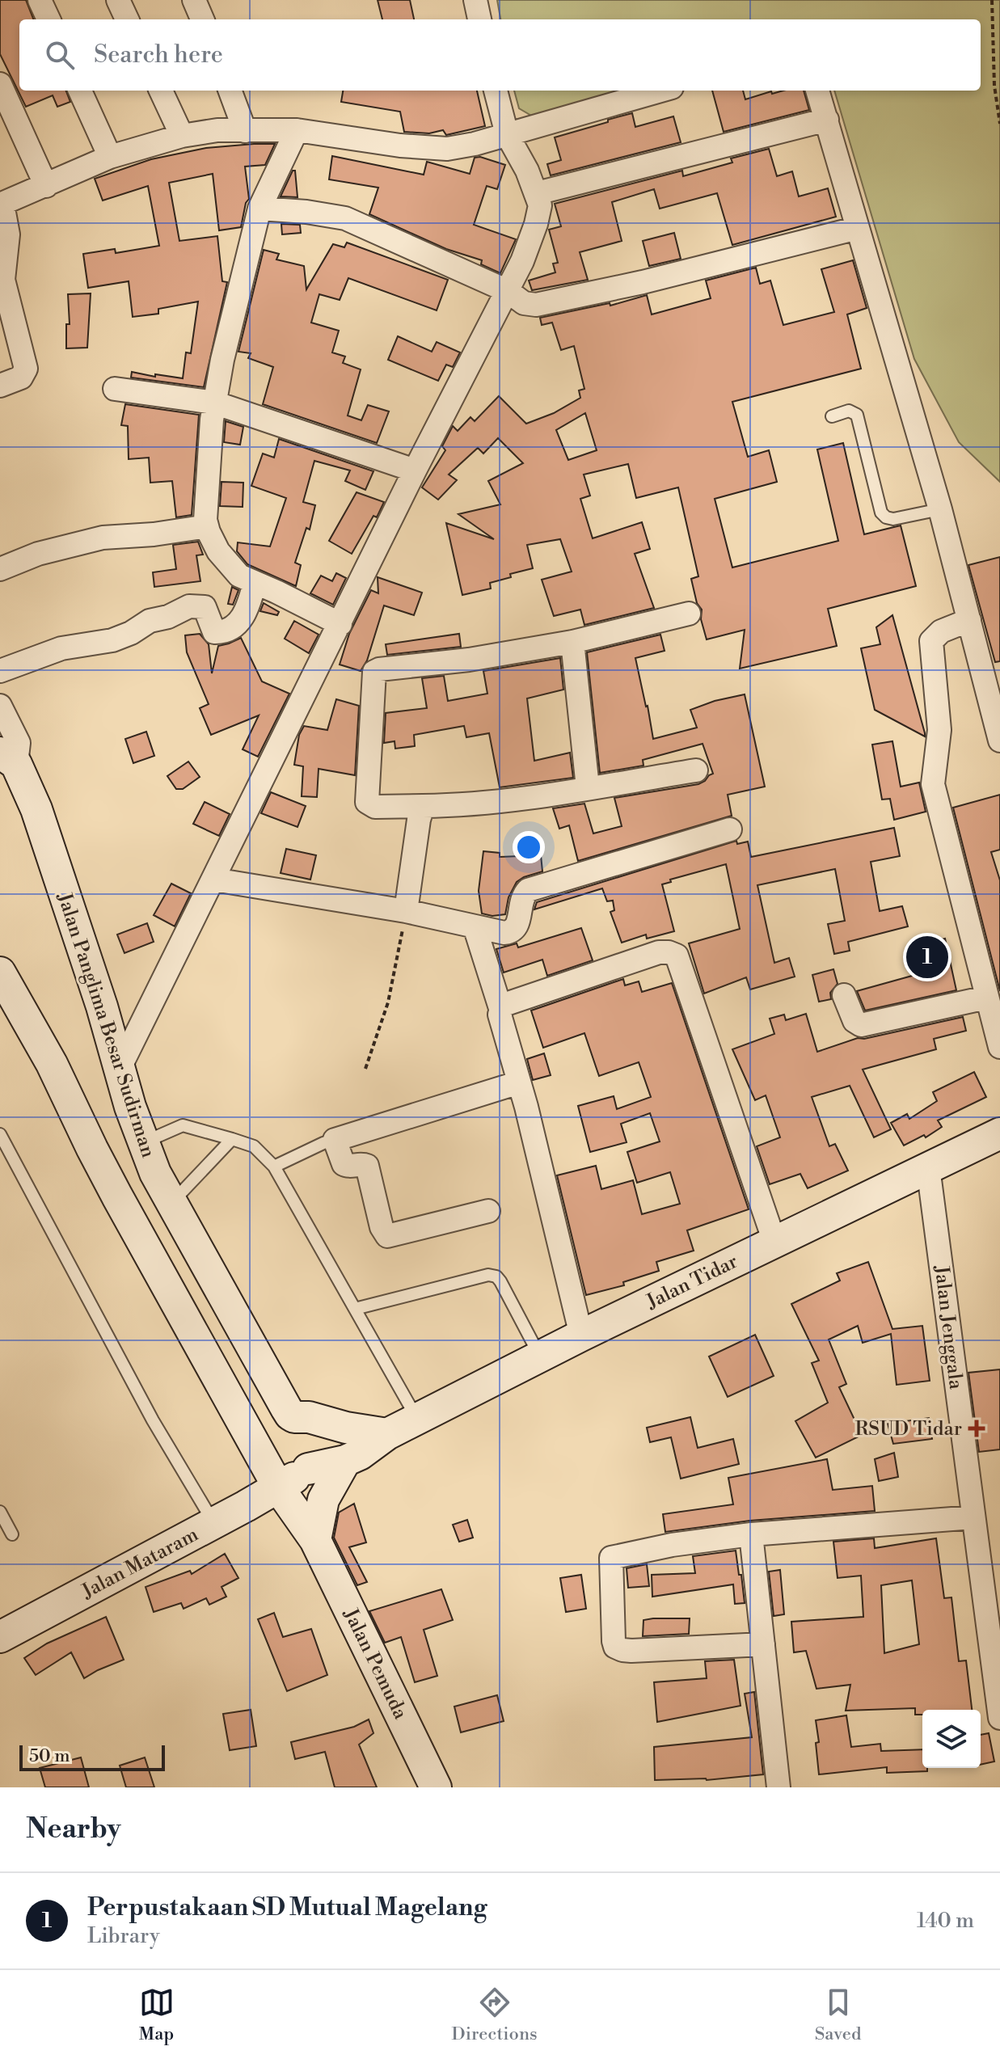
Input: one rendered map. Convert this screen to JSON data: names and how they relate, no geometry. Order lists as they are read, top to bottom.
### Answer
{
  "streets": {
    "main road": [
      "Jalan Panglima Besar Sudirman",
      "Jalan Tidar",
      "Jalan Mataram",
      "Jalan Pemuda"
    ],
    "street": ["Jalan Jenggala"]
  },
  "crossings": [
    ["Jalan Tidar", "Jalan Jenggala"],
    ["Jalan Mataram", "Jalan Pemuda"]
  ],
  "places": {
    "health": ["RSUD Tidar"]
  },
  "scale_bar": "50 m",
  "page": {
    "search": "Search here",
    "pins": "1",
    "scale": "50 m",
    "heading": "Nearby",
    "list": [
      {
        "mark": "1",
        "name": "Perpustakaan SD Mutual Magelang",
        "note": "Library",
        "value": "140 m"
      }
    ],
    "nav": ["Map", "Directions", "Saved"]
  }
}
